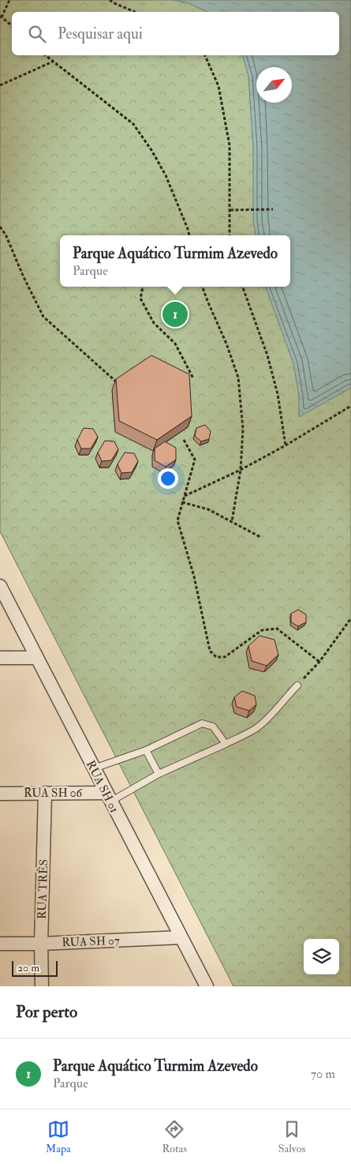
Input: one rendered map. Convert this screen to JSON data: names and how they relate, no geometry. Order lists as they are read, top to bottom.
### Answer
{
  "streets": {
    "street": [
      "RUA SH 01",
      "RUA SH 06",
      "RUA TRÊS",
      "RUA SH 07"
    ]
  },
  "crossings": [
    ["RUA SH 01", "RUA SH 06"],
    ["RUA SH 01", "RUA SH 07"],
    ["RUA SH 06", "RUA TRÊS"],
    ["RUA TRÊS", "RUA SH 07"]
  ],
  "scale_bar": "20 m",
  "north": "top right",
  "page": {
    "search": "Pesquisar aqui",
    "popup": ["Parque Aquático Turmim Azevedo", "Parque"],
    "pins": "1",
    "scale": "20 m",
    "heading": "Por perto",
    "list": [
      {
        "mark": "1",
        "name": "Parque Aquático Turmim Azevedo",
        "note": "Parque",
        "value": "70 m"
      }
    ],
    "nav": ["Mapa", "Rotas", "Salvos"]
  }
}
